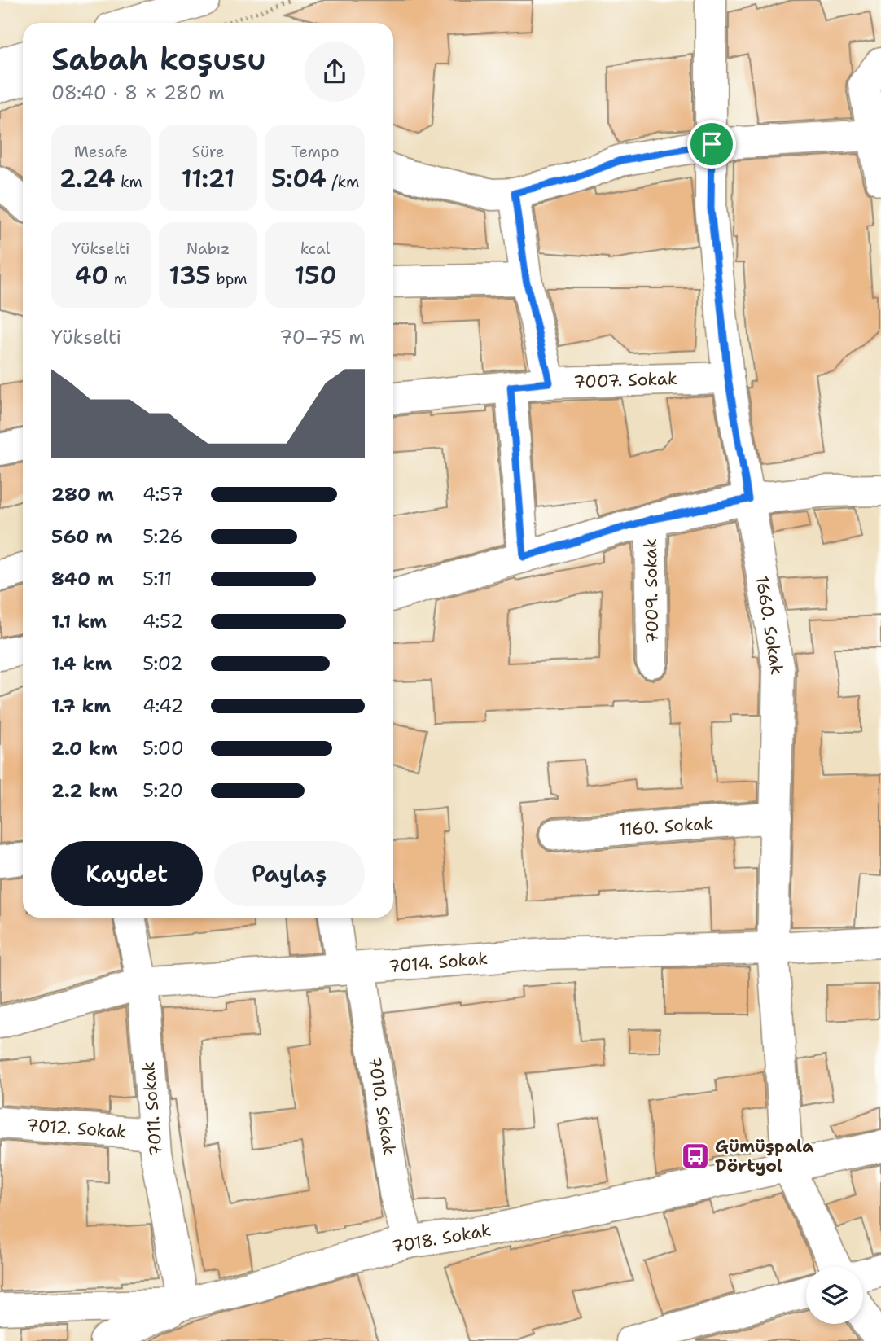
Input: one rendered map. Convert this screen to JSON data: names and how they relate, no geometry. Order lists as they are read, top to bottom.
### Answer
{
  "streets": {
    "street": [
      "7007. Sokak",
      "7009. Sokak",
      "1660. Sokak",
      "1160. Sokak",
      "7014. Sokak",
      "7010. Sokak",
      "7011. Sokak",
      "7012. Sokak",
      "7018. Sokak"
    ]
  },
  "crossings": [
    ["7007. Sokak", "1660. Sokak"],
    ["7009. Sokak", "1660. Sokak"],
    ["1660. Sokak", "1160. Sokak"],
    ["1660. Sokak", "7014. Sokak"],
    ["1660. Sokak", "7018. Sokak"],
    ["7014. Sokak", "7010. Sokak"],
    ["7014. Sokak", "7011. Sokak"],
    ["7010. Sokak", "7018. Sokak"],
    ["7011. Sokak", "7012. Sokak"],
    ["7011. Sokak", "7018. Sokak"]
  ],
  "places": {
    "bus stop": ["Gümüşpala Dörtyol"]
  },
  "page": {
    "heading": ["Sabah koşusu", "08:40 · 8 × 280 m"],
    "stats": [
      ["Mesafe", "2.24 km"],
      ["Süre", "11:21"],
      ["Tempo", "5:04 /km"],
      ["Yükselti", "40 m"],
      ["Nabız", "135 bpm"],
      ["kcal", "150"]
    ],
    "chart": ["Yükselti", "70–75 m"],
    "list": [
      {
        "name": "280 m",
        "note": "4:57"
      },
      {
        "name": "560 m",
        "note": "5:26"
      },
      {
        "name": "840 m",
        "note": "5:11"
      },
      {
        "name": "1.1 km",
        "note": "4:52"
      },
      {
        "name": "1.4 km",
        "note": "5:02"
      },
      {
        "name": "1.7 km",
        "note": "4:42"
      },
      {
        "name": "2.0 km",
        "note": "5:00"
      },
      {
        "name": "2.2 km",
        "note": "5:20"
      }
    ],
    "buttons": ["Kaydet", "Paylaş"]
  }
}
